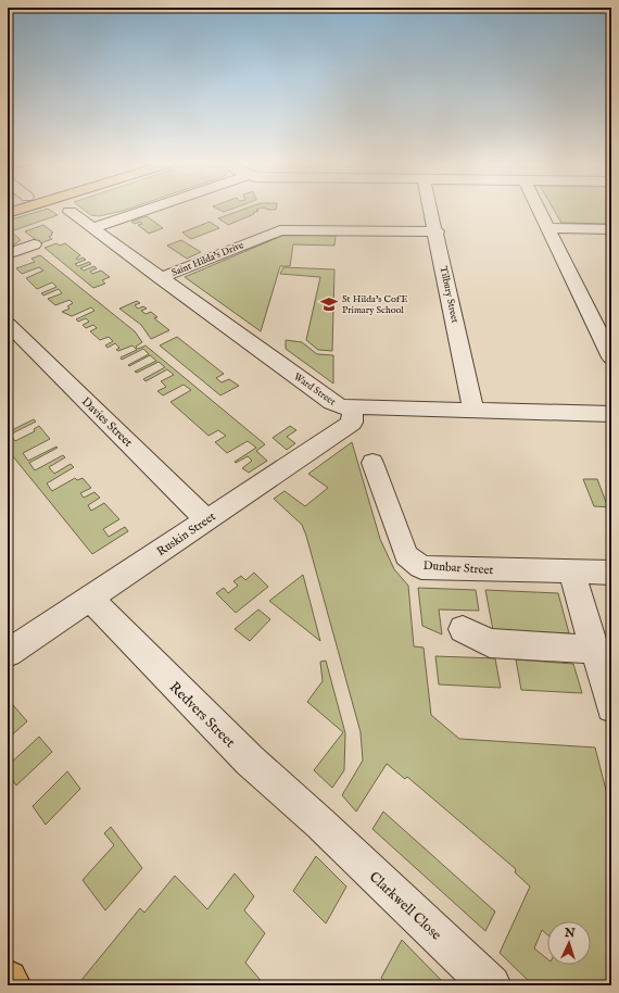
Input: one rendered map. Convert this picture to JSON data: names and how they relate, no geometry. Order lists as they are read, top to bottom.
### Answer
{
  "streets": {
    "street": [
      "Saint Hilda's Drive",
      "Tilbury Street",
      "Ward Street",
      "Davies Street",
      "Ruskin Street",
      "Dunbar Street",
      "Redvers Street",
      "Clarkwell Close"
    ]
  },
  "crossings": [
    ["Saint Hilda's Drive", "Tilbury Street"],
    ["Saint Hilda's Drive", "Ward Street"],
    ["Tilbury Street", "Ward Street"],
    ["Ward Street", "Ruskin Street"],
    ["Davies Street", "Ruskin Street"],
    ["Ruskin Street", "Redvers Street"],
    ["Redvers Street", "Clarkwell Close"]
  ],
  "places": {
    "school or university": ["St Hilda's CofE Primary School"]
  },
  "north": "top"
}
